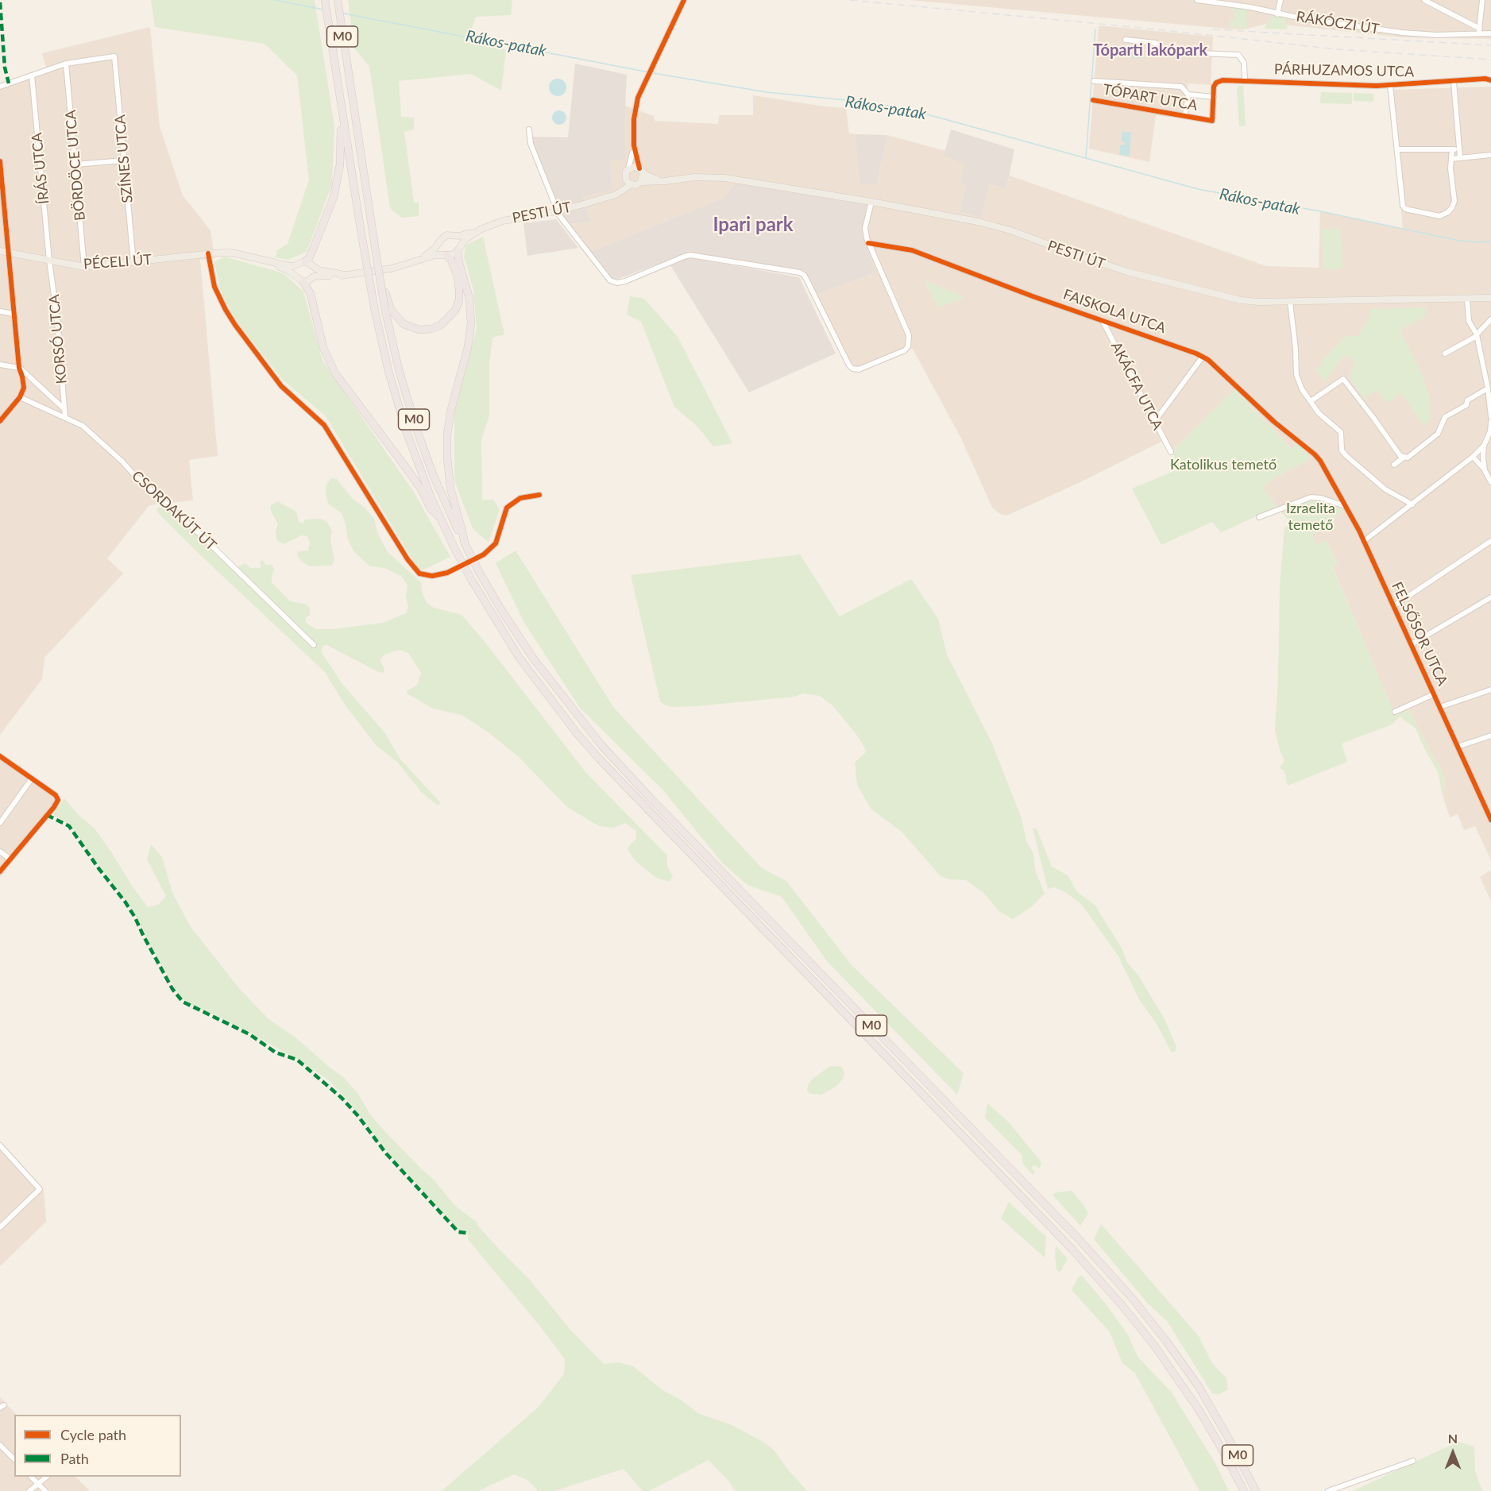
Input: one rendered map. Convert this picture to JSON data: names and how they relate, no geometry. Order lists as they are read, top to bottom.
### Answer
{
  "streets": {
    "highway": ["M0"],
    "main road": ["PESTI ÚT", "PÉCELI ÚT"],
    "street": [
      "RÁKÓCZI ÚT",
      "PÁRHUZAMOS UTCA",
      "TÓPART UTCA",
      "SZÍNES UTCA",
      "BÖRDÖCE UTCA",
      "ÍRÁS UTCA",
      "FAISKOLA UTCA",
      "KORSÓ UTCA",
      "AKÁCFA UTCA",
      "CSORDAKÚT ÚT",
      "FELSŐSOR UTCA"
    ]
  },
  "crossings": [
    ["PÁRHUZAMOS UTCA", "TÓPART UTCA"],
    ["SZÍNES UTCA", "BÖRDÖCE UTCA"],
    ["SZÍNES UTCA", "PÉCELI ÚT"],
    ["BÖRDÖCE UTCA", "PÉCELI ÚT"],
    ["ÍRÁS UTCA", "PÉCELI ÚT"],
    ["ÍRÁS UTCA", "KORSÓ UTCA"],
    ["PÉCELI ÚT", "KORSÓ UTCA"],
    ["FAISKOLA UTCA", "AKÁCFA UTCA"],
    ["FAISKOLA UTCA", "FELSŐSOR UTCA"],
    ["KORSÓ UTCA", "CSORDAKÚT ÚT"]
  ],
  "districts": ["Tóparti lakópark", "Ipari park"],
  "water": ["Rákos-patak"],
  "parks": ["Katolikus temető", "Izraelita temető"],
  "legend": ["Cycle path", "Path"],
  "north": "top"
}
